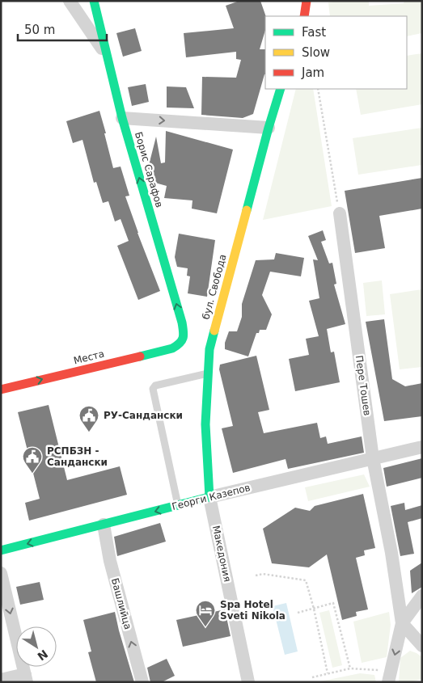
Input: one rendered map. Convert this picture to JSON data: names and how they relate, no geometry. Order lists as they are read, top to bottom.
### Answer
{
  "streets": {
    "street": [
      "Борис Сарафов",
      "бул. Свобода",
      "Места",
      "Пере Тошев",
      "Георги Казепов",
      "Македония",
      "Башлийца"
    ]
  },
  "crossings": [
    ["Борис Сарафов", "Места"],
    ["бул. Свобода", "Георги Казепов"],
    ["бул. Свобода", "Македония"],
    ["Пере Тошев", "Георги Казепов"],
    ["Георги Казепов", "Македония"],
    ["Георги Казепов", "Башлийца"]
  ],
  "one_way": ["Борис Сарафов", "Места", "Георги Казепов"],
  "places": {
    "public building": ["РУ-Сандански", "РСПБЗН - Сандански"],
    "hotel": ["Spa Hotel Sveti Nikola"]
  },
  "legend": ["Fast", "Slow", "Jam"],
  "scale_bar": "50 m",
  "north": "bottom right"
}
